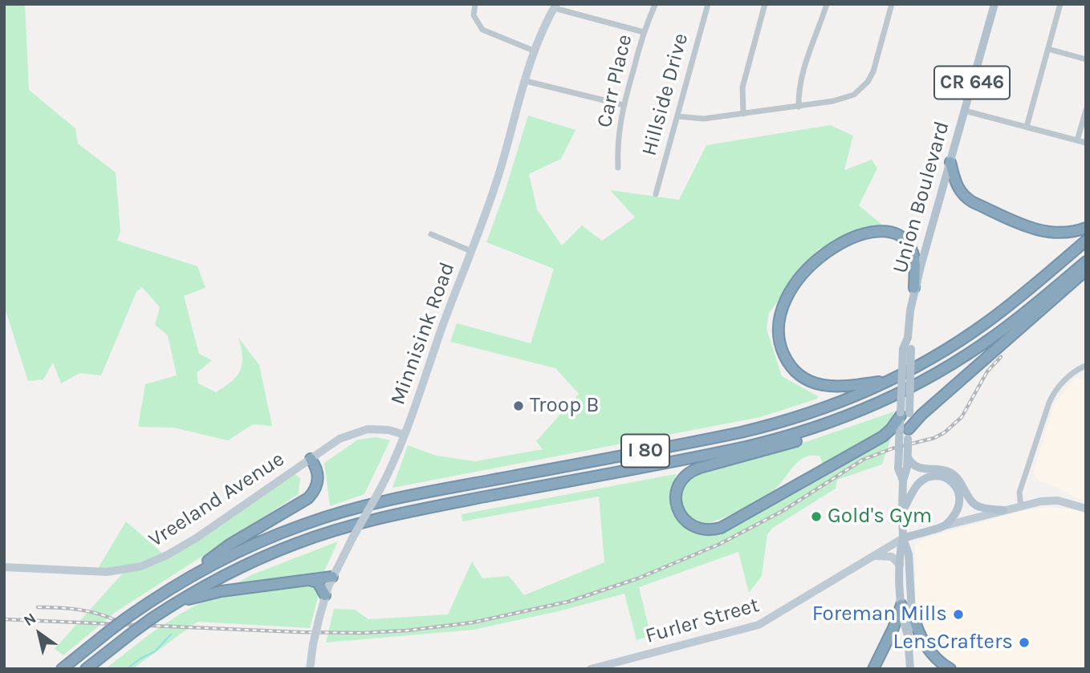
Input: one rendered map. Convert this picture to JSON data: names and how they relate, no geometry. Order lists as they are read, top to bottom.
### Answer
{
  "streets": {
    "highway": ["I 80"],
    "main road": ["CR 646", "Union Boulevard"],
    "street": [
      "Carr Place",
      "Hillside Drive",
      "Minnisink Road",
      "Vreeland Avenue",
      "Furler Street"
    ]
  },
  "crossings": [
    ["Union Boulevard", "Furler Street"],
    ["Minnisink Road", "Vreeland Avenue"]
  ],
  "places": [
    "Troop B",
    "Gold's Gym",
    "Foreman Mills",
    "LensCrafters"
  ],
  "north": "top left"
}
